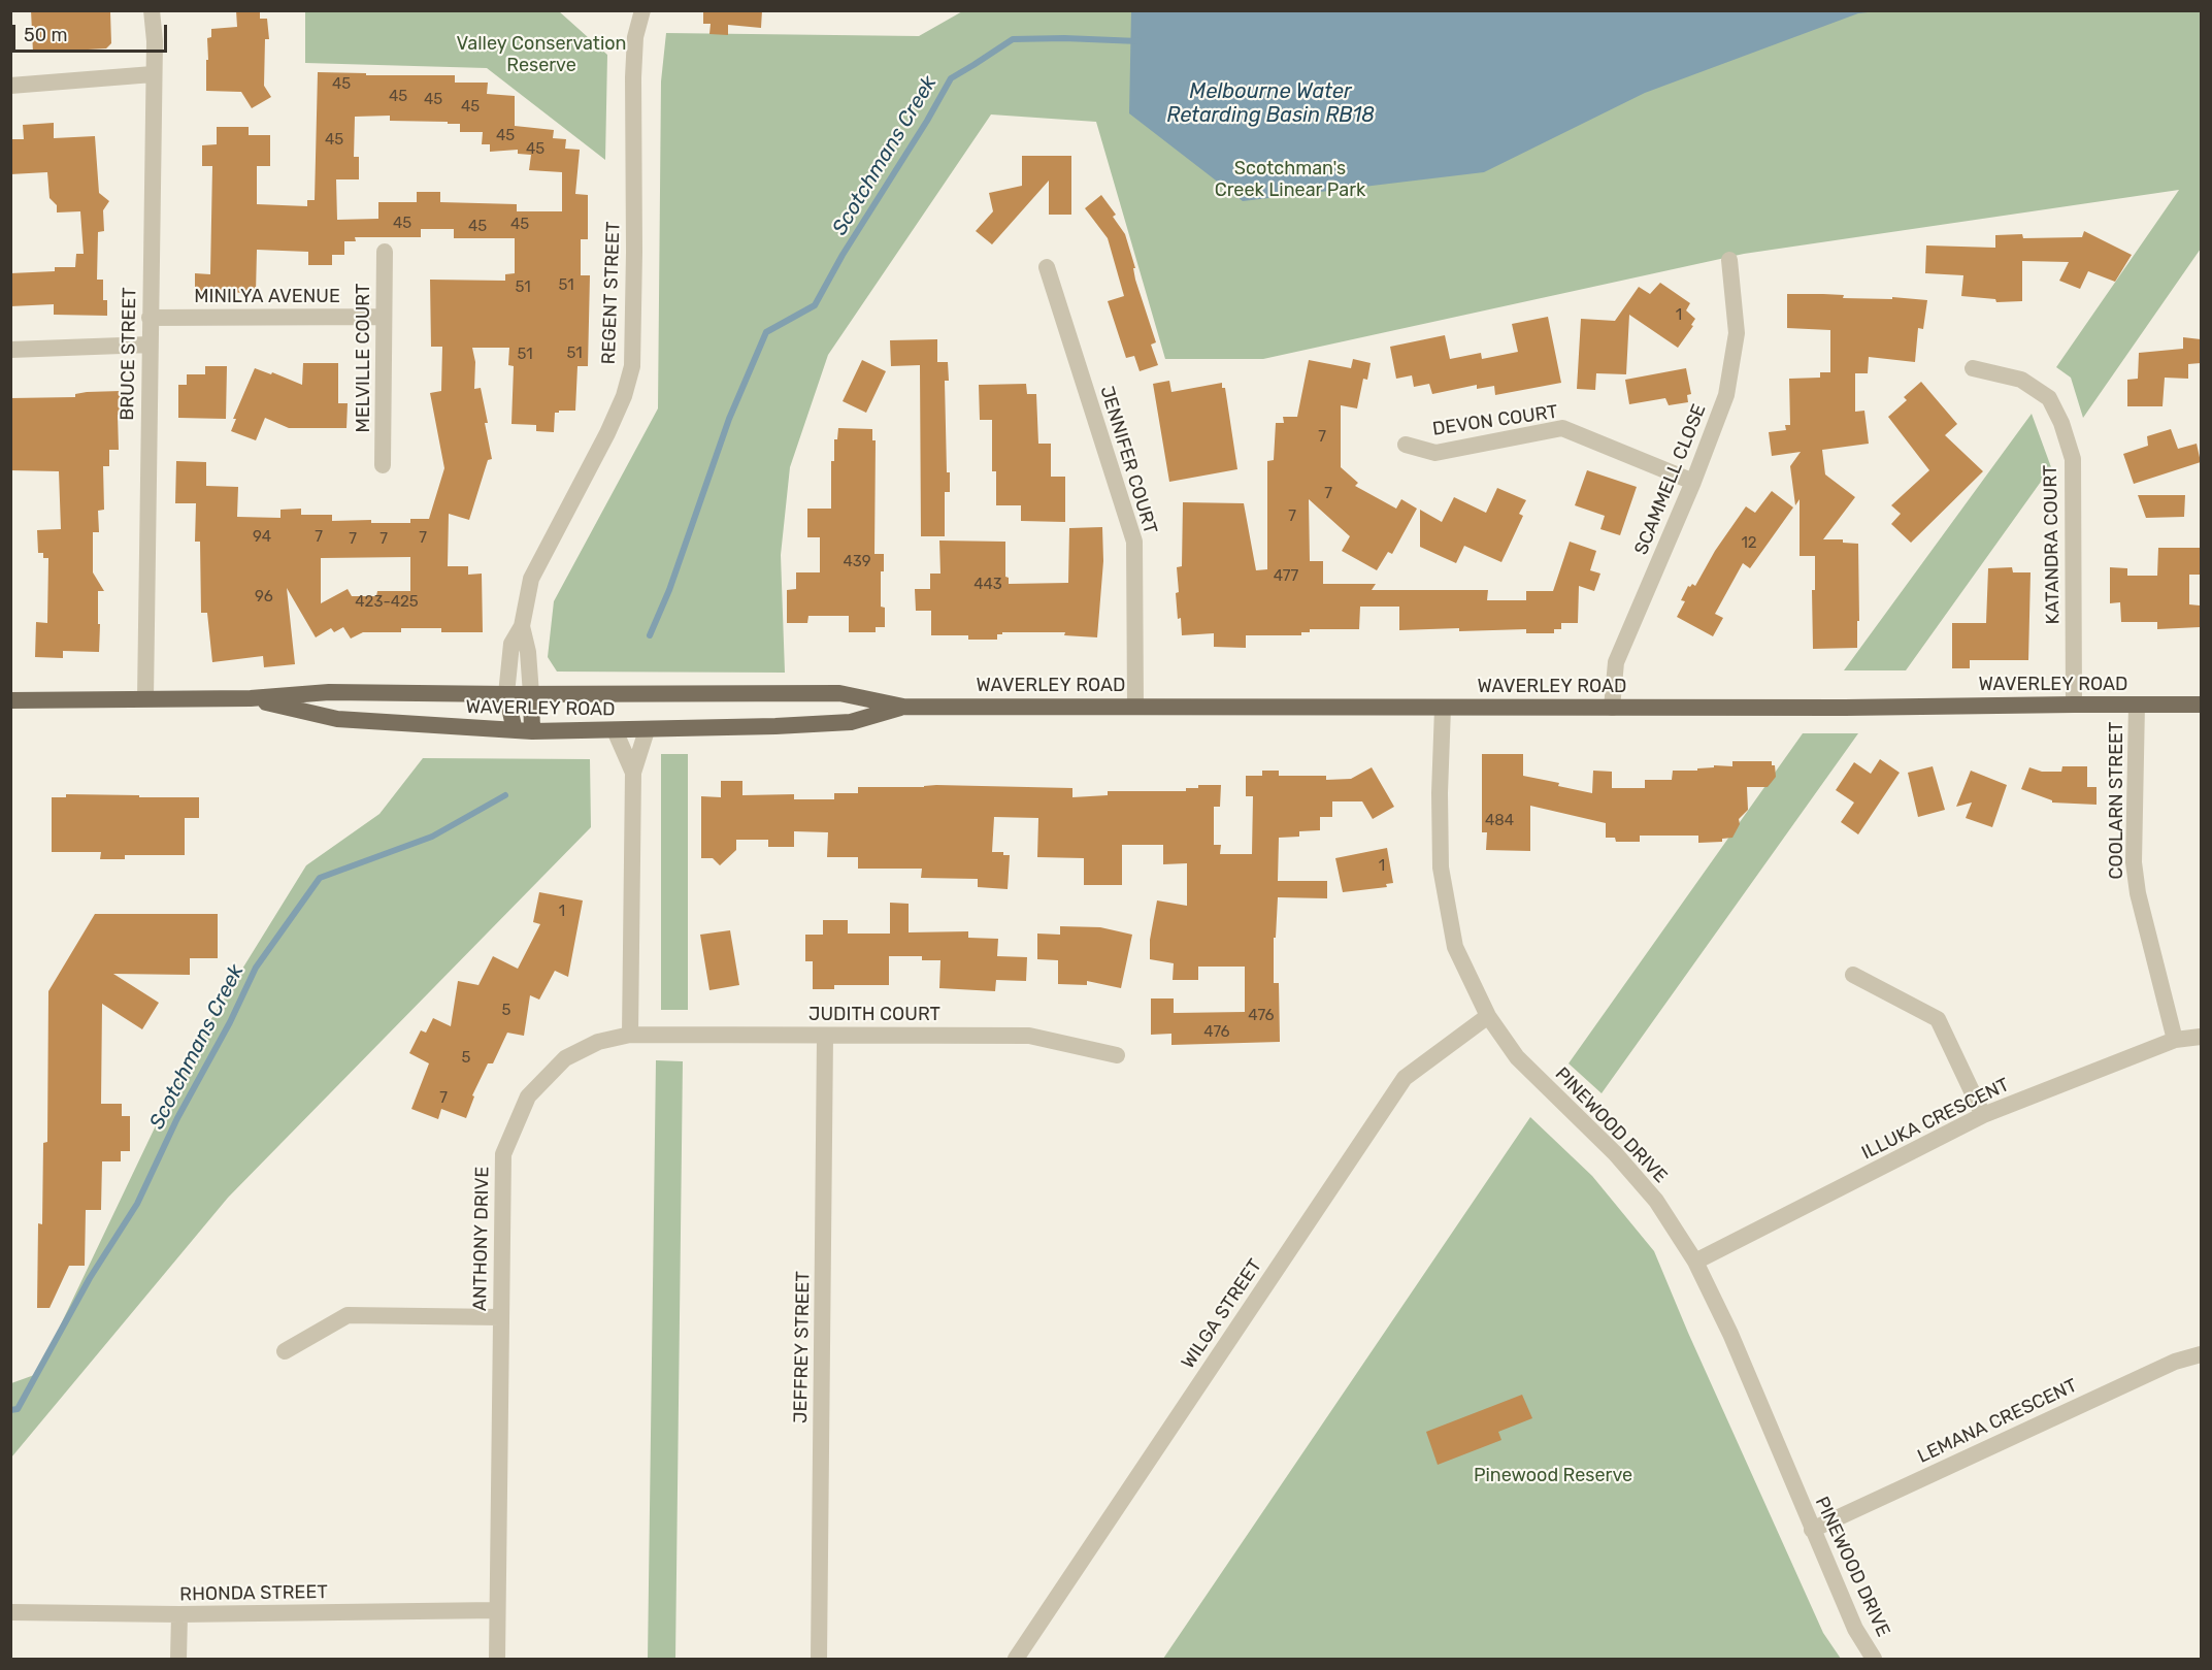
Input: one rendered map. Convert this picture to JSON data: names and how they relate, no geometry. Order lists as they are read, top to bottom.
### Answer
{
  "streets": {
    "main road": ["WAVERLEY ROAD"],
    "street": [
      "REGENT STREET",
      "MINILYA AVENUE",
      "BRUCE STREET",
      "MELVILLE COURT",
      "DEVON COURT",
      "JENNIFER COURT",
      "SCAMMELL CLOSE",
      "KATANDRA COURT",
      "COOLARN STREET",
      "JUDITH COURT",
      "ILLUKA CRESCENT",
      "PINEWOOD DRIVE",
      "ANTHONY DRIVE",
      "WILGA STREET",
      "JEFFREY STREET",
      "LEMANA CRESCENT",
      "RHONDA STREET"
    ]
  },
  "crossings": [
    ["REGENT STREET", "WAVERLEY ROAD"],
    ["MINILYA AVENUE", "BRUCE STREET"],
    ["MINILYA AVENUE", "MELVILLE COURT"],
    ["BRUCE STREET", "WAVERLEY ROAD"],
    ["DEVON COURT", "SCAMMELL CLOSE"],
    ["JENNIFER COURT", "WAVERLEY ROAD"],
    ["SCAMMELL CLOSE", "WAVERLEY ROAD"],
    ["KATANDRA COURT", "WAVERLEY ROAD"],
    ["WAVERLEY ROAD", "COOLARN STREET"],
    ["WAVERLEY ROAD", "PINEWOOD DRIVE"],
    ["COOLARN STREET", "ILLUKA CRESCENT"],
    ["JUDITH COURT", "ANTHONY DRIVE"],
    ["JUDITH COURT", "JEFFREY STREET"],
    ["ILLUKA CRESCENT", "PINEWOOD DRIVE"],
    ["PINEWOOD DRIVE", "WILGA STREET"],
    ["PINEWOOD DRIVE", "LEMANA CRESCENT"],
    ["ANTHONY DRIVE", "RHONDA STREET"]
  ],
  "water": ["Melbourne Water Retarding Basin RB18", "Scotchmans Creek"],
  "parks": ["Valley Conservation Reserve", "Scotchman's Creek Linear Park", "Pinewood Reserve"],
  "house_numbers": [
    "45",
    "45",
    "45",
    "45",
    "45",
    "45",
    "45",
    "45",
    "45",
    "45",
    "51",
    "51",
    "1",
    "51",
    "51",
    "7",
    "7",
    "7",
    "94",
    "7",
    "7",
    "7",
    "7",
    "12",
    "439",
    "477",
    "443",
    "96",
    "423-425",
    "484",
    "1",
    "1",
    "5",
    "476",
    "476",
    "5",
    "7"
  ],
  "scale_bar": "50 m"
}
